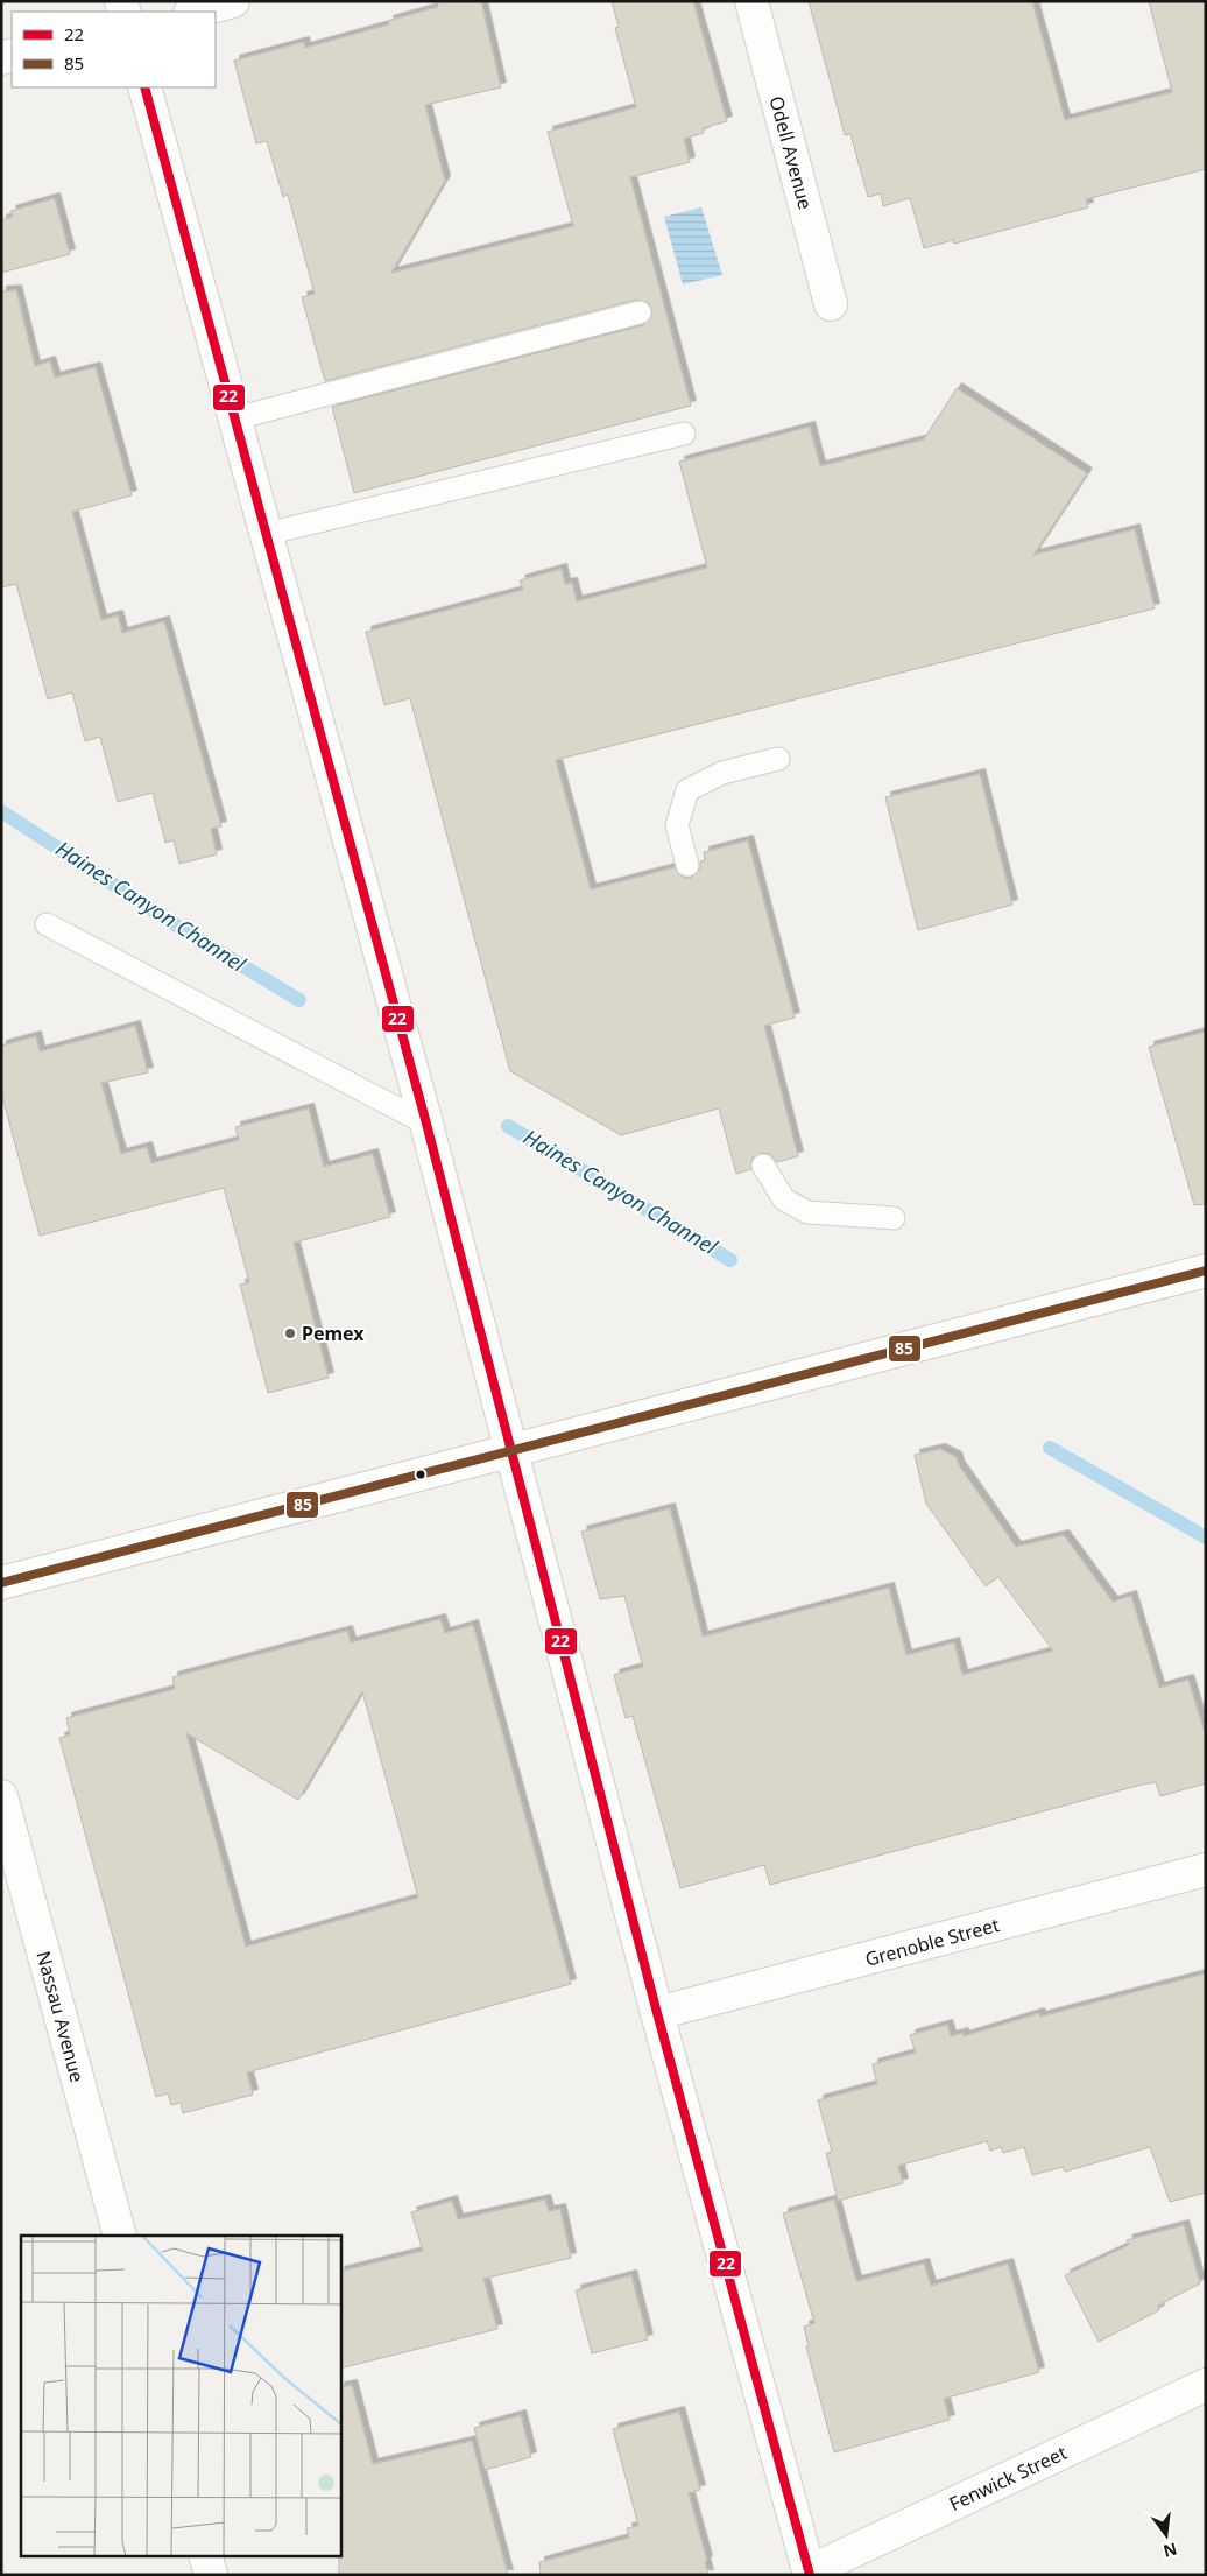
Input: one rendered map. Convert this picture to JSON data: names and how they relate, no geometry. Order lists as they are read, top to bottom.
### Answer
{
  "streets": {
    "street": [
      "Odell Avenue",
      "Grenoble Street",
      "Nassau Avenue",
      "Fenwick Street"
    ]
  },
  "water": ["Haines Canyon Channel"],
  "places": ["Pemex"],
  "lines": ["transit line 22", "transit line 85"],
  "legend": ["22", "85"],
  "north": "bottom"
}
